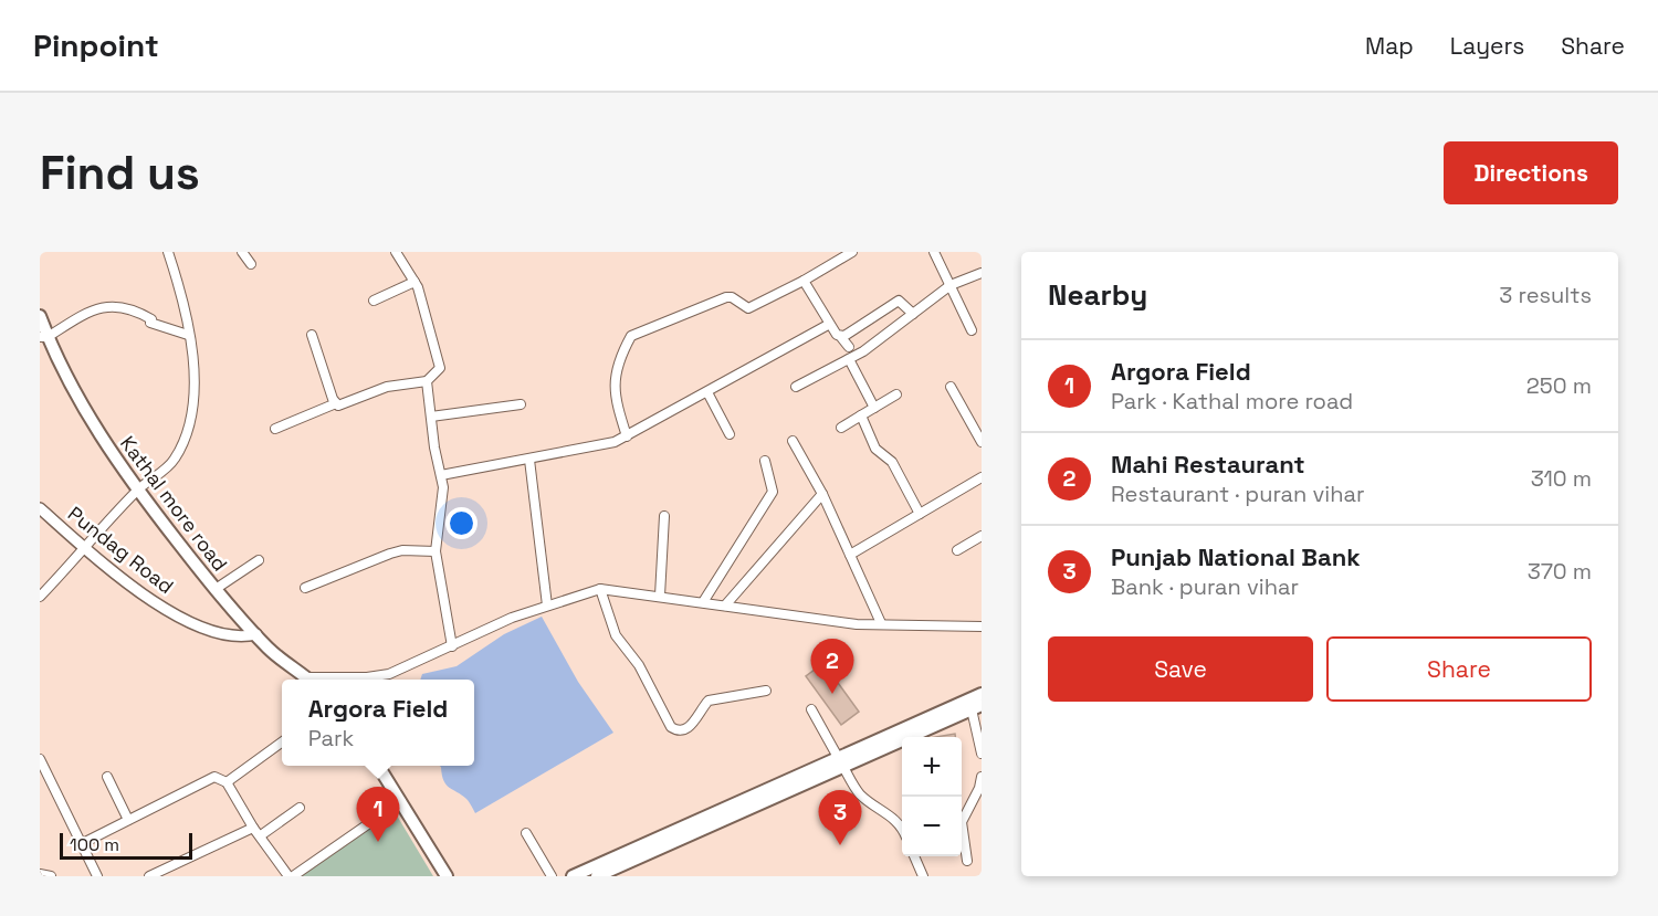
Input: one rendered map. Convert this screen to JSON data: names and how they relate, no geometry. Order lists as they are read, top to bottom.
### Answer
{
  "streets": {
    "main road": ["Kathal more road"],
    "street": ["Pundag Road"]
  },
  "crossings": [
    ["Kathal more road", "Pundag Road"]
  ],
  "scale_bar": "100 m",
  "page": {
    "header": "Pinpoint",
    "nav": ["Map", "Layers", "Share"],
    "buttons": [
      "Directions",
      ["Save", "Share"]
    ],
    "title": "Find us",
    "heading": ["Nearby", "3 results"],
    "list": [
      {
        "mark": "1",
        "name": "Argora Field",
        "note": "Park · Kathal more road",
        "value": "250 m"
      },
      {
        "mark": "2",
        "name": "Mahi Restaurant",
        "note": "Restaurant · puran vihar",
        "value": "310 m"
      },
      {
        "mark": "3",
        "name": "Punjab National Bank",
        "note": "Bank · puran vihar",
        "value": "370 m"
      }
    ],
    "pins": ["2", "1", "3"],
    "popup": ["Argora Field", "Park"],
    "map_buttons": ["+", "−"],
    "scale": "100 m"
  }
}
